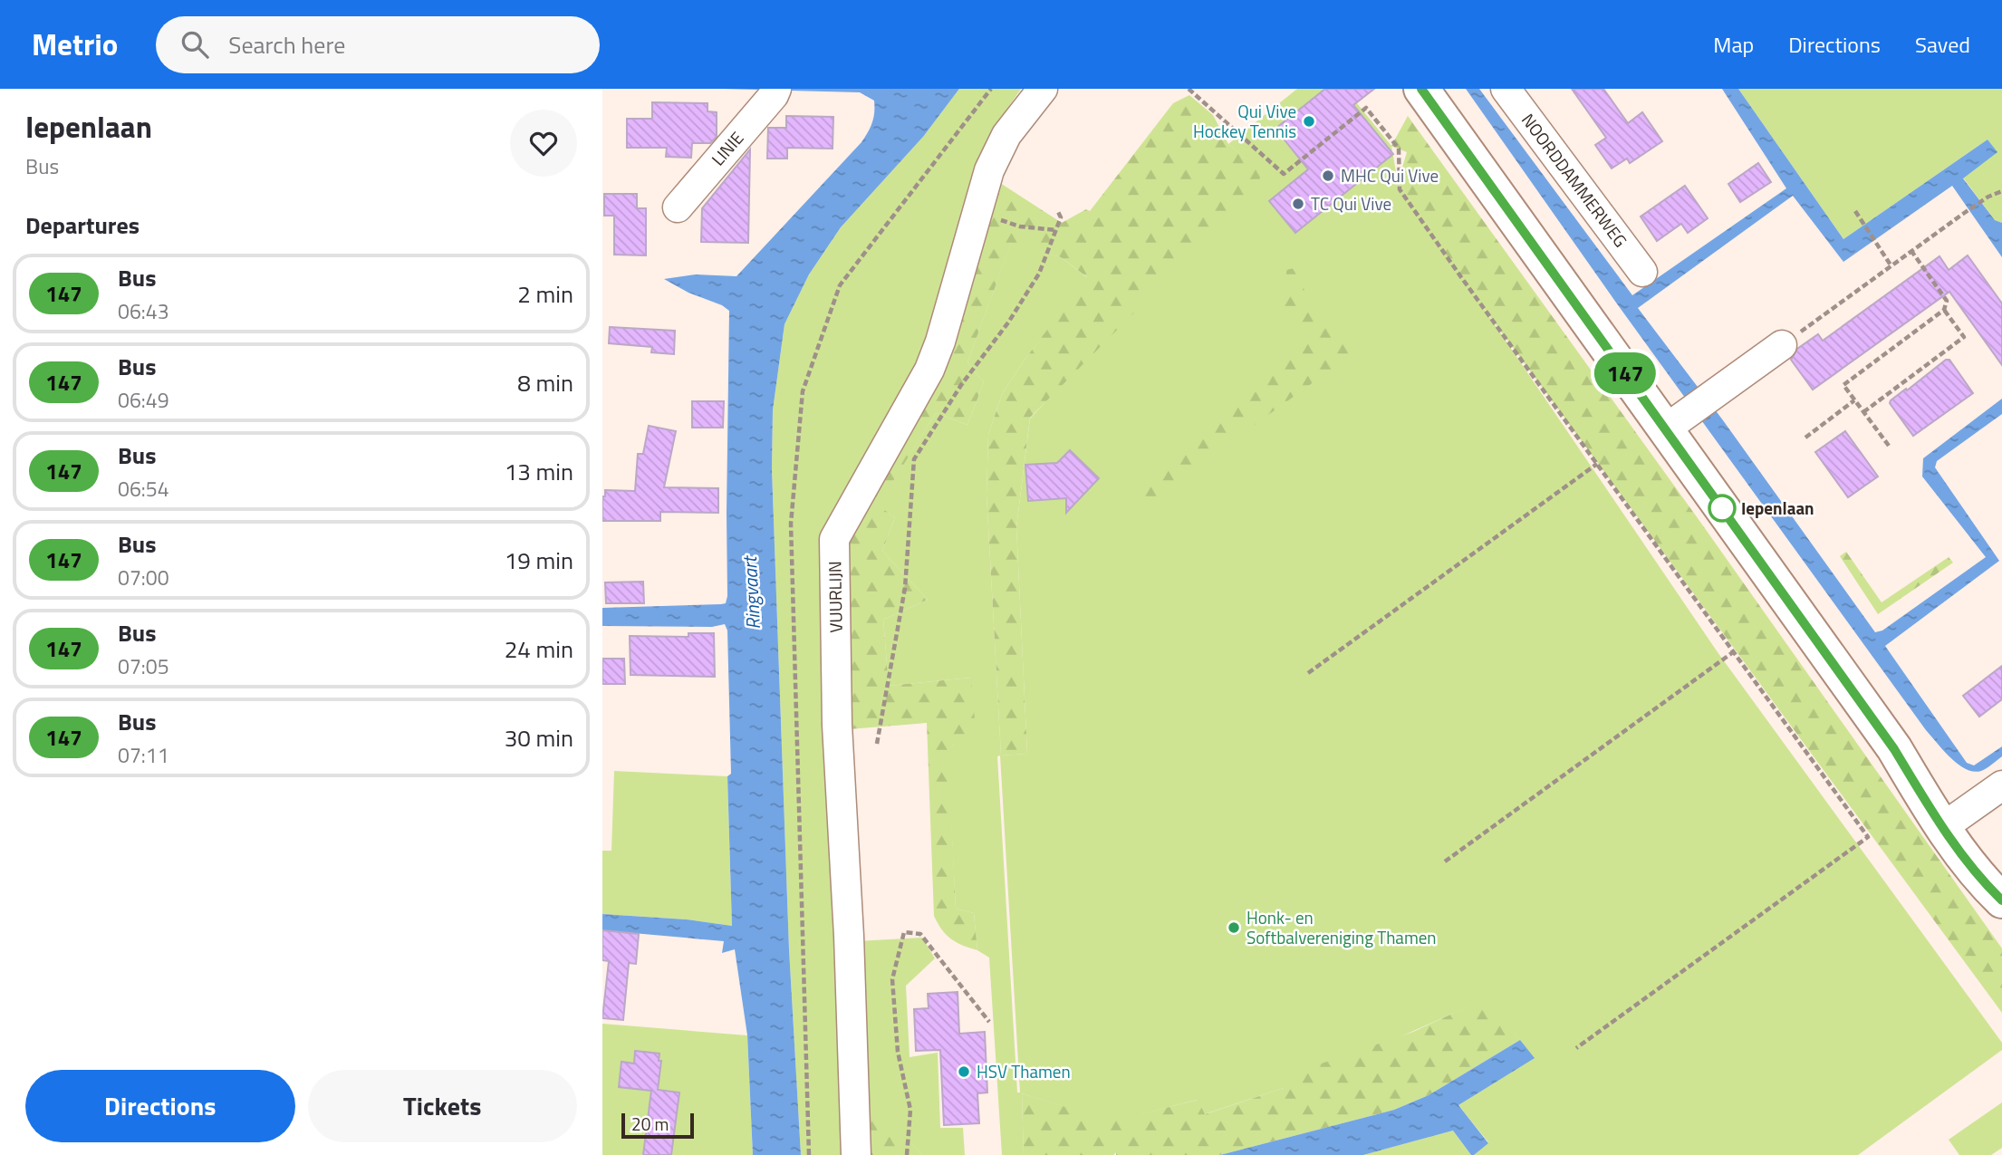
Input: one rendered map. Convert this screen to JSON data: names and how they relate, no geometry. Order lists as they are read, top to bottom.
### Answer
{
  "streets": {
    "street": ["LINIE", "NOORDDAMMERWEG", "VUURLIJN"]
  },
  "water": ["Ringvaart"],
  "places": [
    "Qui Vive Hockey Tennis",
    "MHC Qui Vive",
    "TC Qui Vive",
    "Iepenlaan",
    "Honk- en Softbalvereniging Thamen",
    "HSV Thamen"
  ],
  "lines": ["bus line 147"],
  "scale_bar": "20 m",
  "page": {
    "header": "Metrio",
    "search": "Search here",
    "nav": ["Map", "Directions", "Saved"],
    "heading": [
      ["Iepenlaan", "Bus"],
      "Departures"
    ],
    "on_map": "147",
    "list": [
      {
        "mark": "147",
        "name": "Bus",
        "note": "06:43",
        "value": "2 min"
      },
      {
        "mark": "147",
        "name": "Bus",
        "note": "06:49",
        "value": "8 min"
      },
      {
        "mark": "147",
        "name": "Bus",
        "note": "06:54",
        "value": "13 min"
      },
      {
        "mark": "147",
        "name": "Bus",
        "note": "07:00",
        "value": "19 min"
      },
      {
        "mark": "147",
        "name": "Bus",
        "note": "07:05",
        "value": "24 min"
      },
      {
        "mark": "147",
        "name": "Bus",
        "note": "07:11",
        "value": "30 min"
      }
    ],
    "buttons": ["Directions", "Tickets"],
    "scale": "20 m"
  }
}
